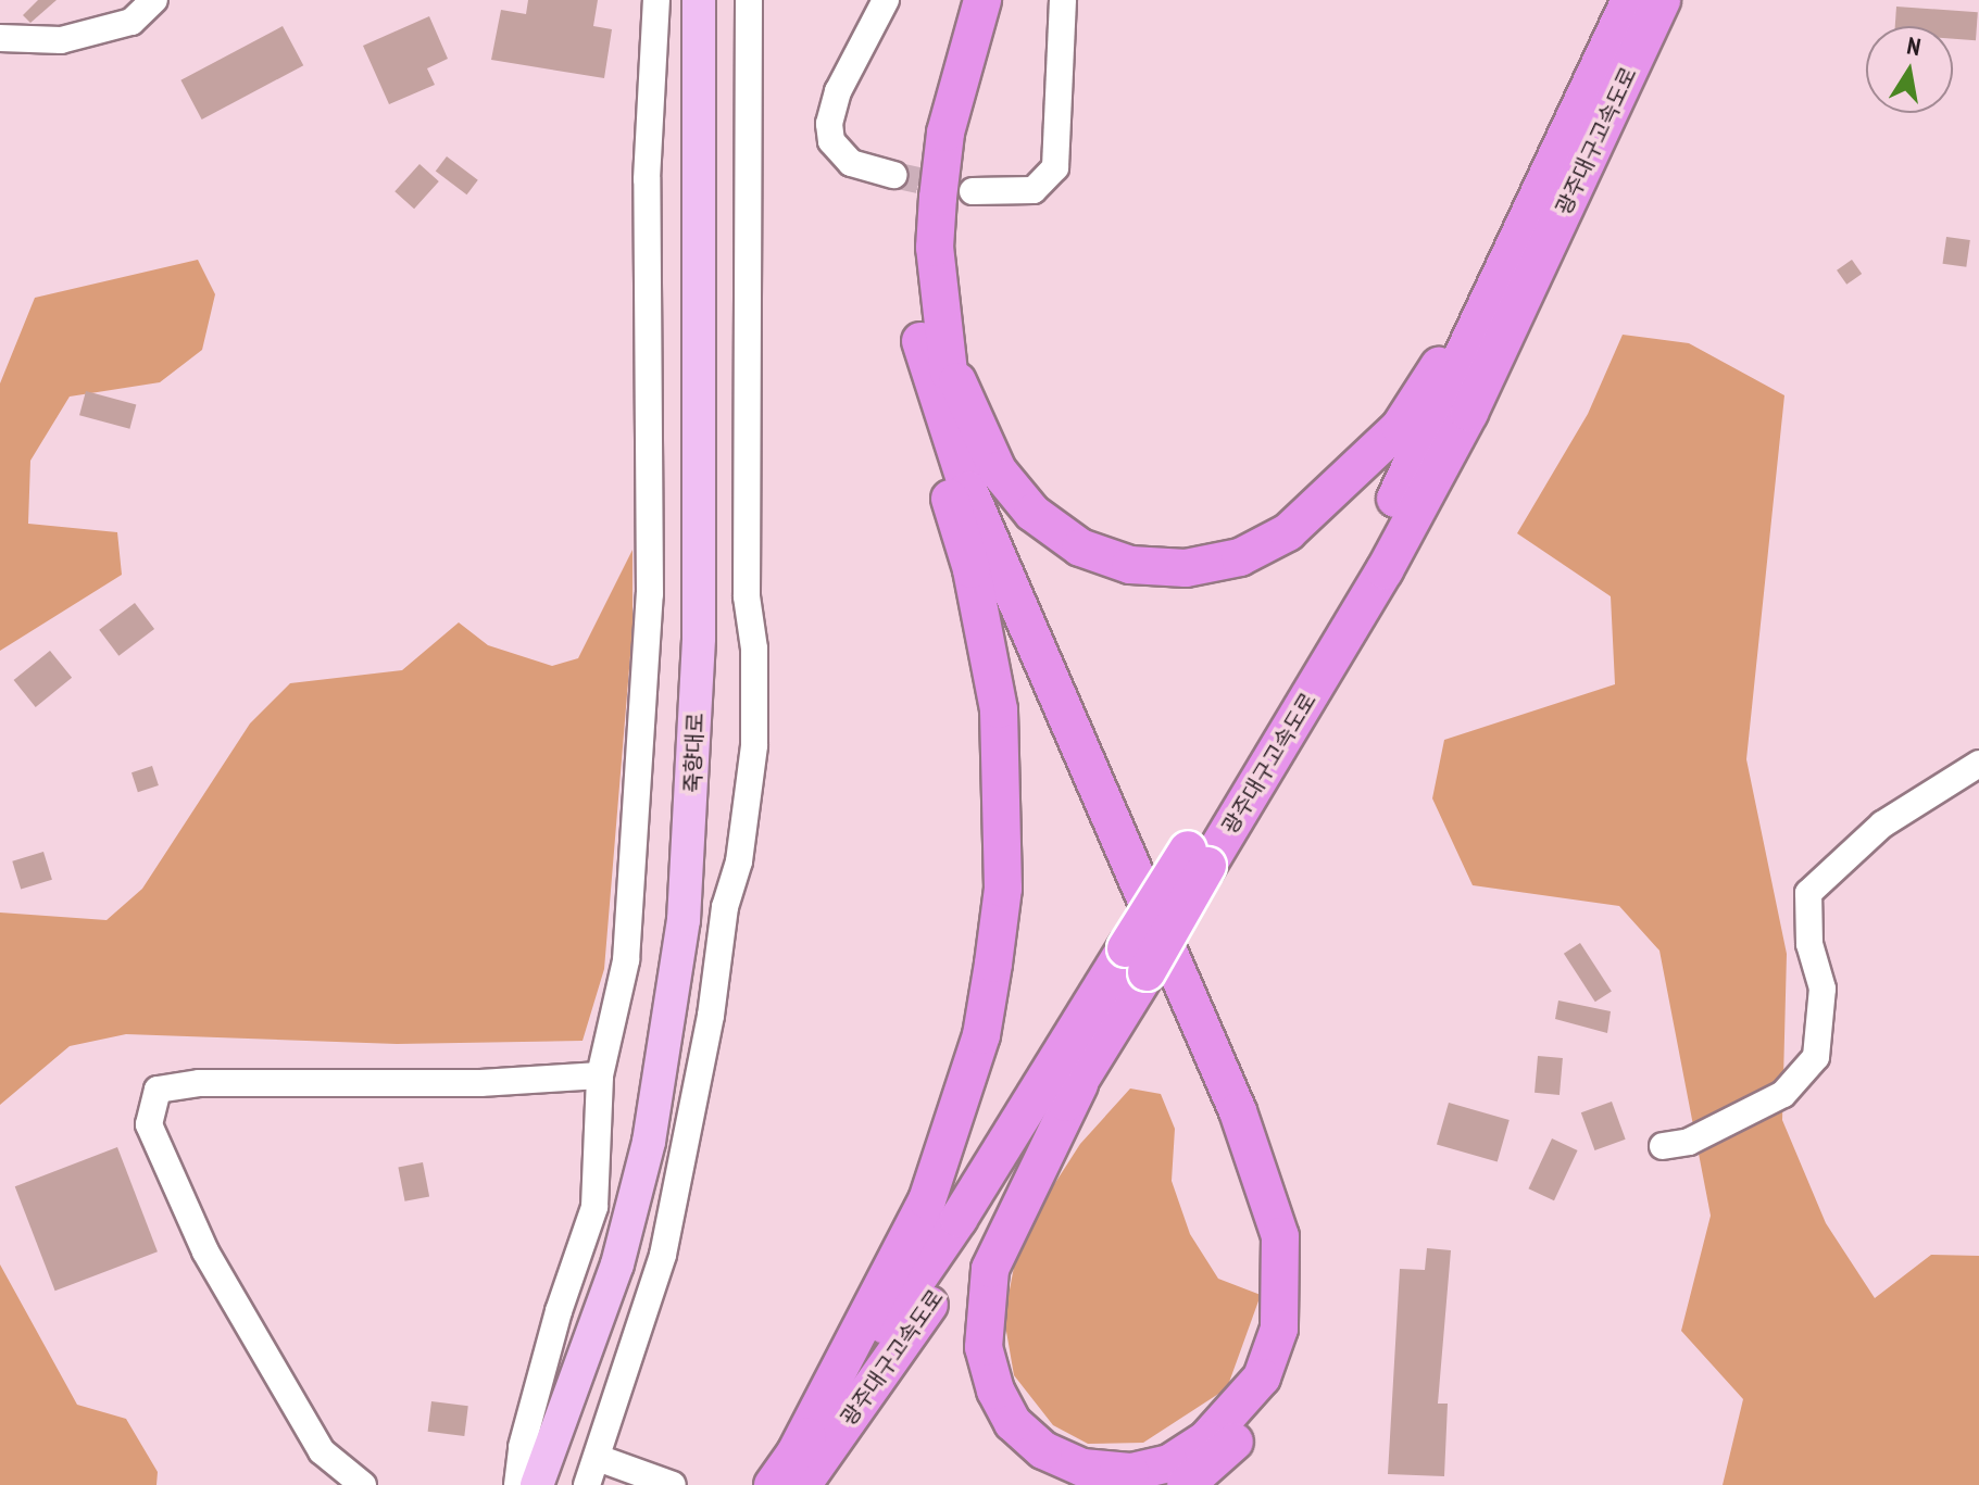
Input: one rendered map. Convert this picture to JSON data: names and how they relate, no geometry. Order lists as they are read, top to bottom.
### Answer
{
  "streets": {
    "highway": ["광주대구고속도로"],
    "main road": ["죽향대로"]
  },
  "north": "top"
}
